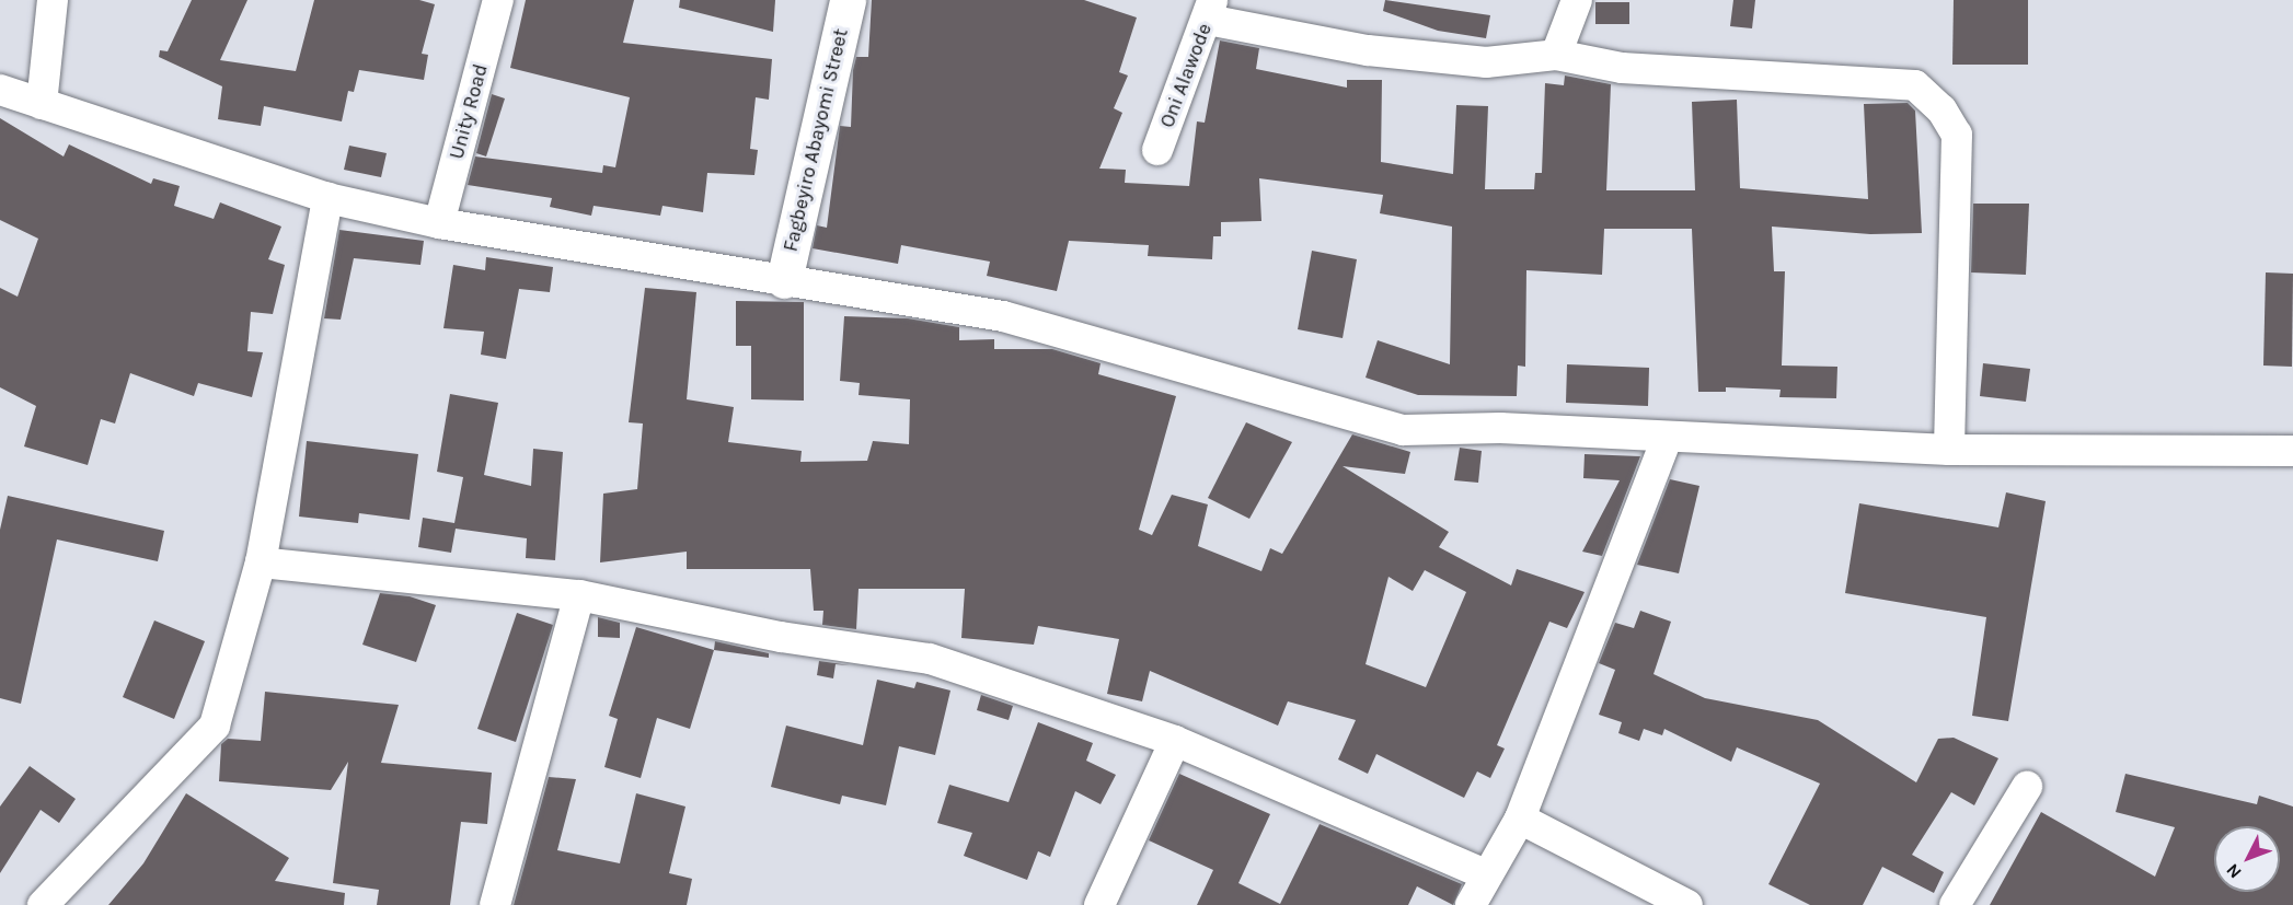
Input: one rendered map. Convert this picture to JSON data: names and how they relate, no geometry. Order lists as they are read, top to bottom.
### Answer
{
  "streets": {
    "street": ["Oni Alawode", "Unity Road", "Fagbeyiro Abayomi Street"]
  },
  "north": "bottom left"
}
